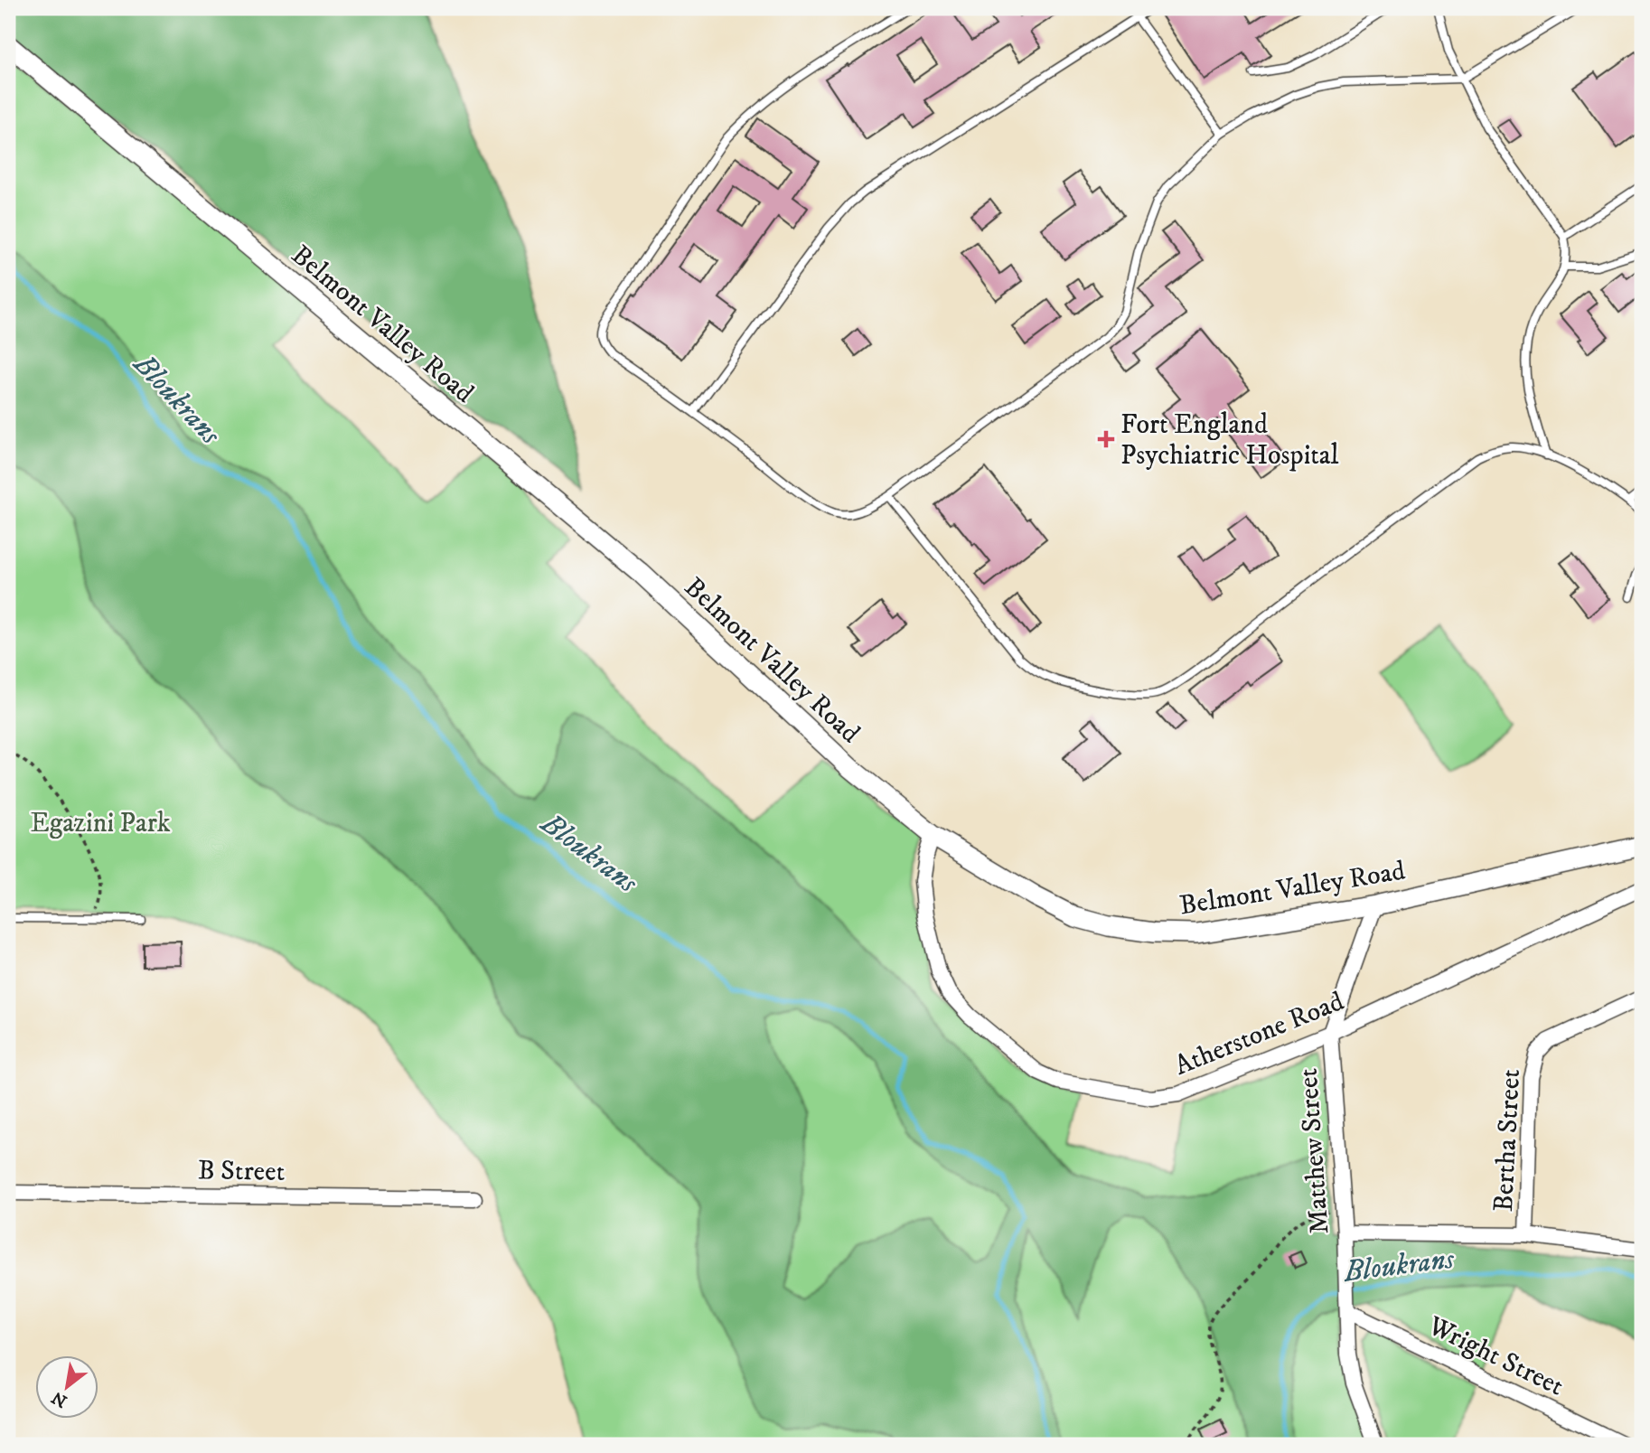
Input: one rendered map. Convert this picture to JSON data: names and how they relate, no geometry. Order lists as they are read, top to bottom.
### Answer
{
  "streets": {
    "street": [
      "Belmont Valley Road",
      "Atherstone Road",
      "Bertha Street",
      "Matthew Street",
      "B Street",
      "Wright Street"
    ]
  },
  "crossings": [
    ["Belmont Valley Road", "Atherstone Road"],
    ["Belmont Valley Road", "Matthew Street"],
    ["Atherstone Road", "Matthew Street"],
    ["Matthew Street", "Wright Street"]
  ],
  "water": ["Bloukrans"],
  "parks": ["Egazini Park"],
  "places": {
    "health": ["Fort England Psychiatric Hospital"]
  },
  "north": "bottom left"
}
